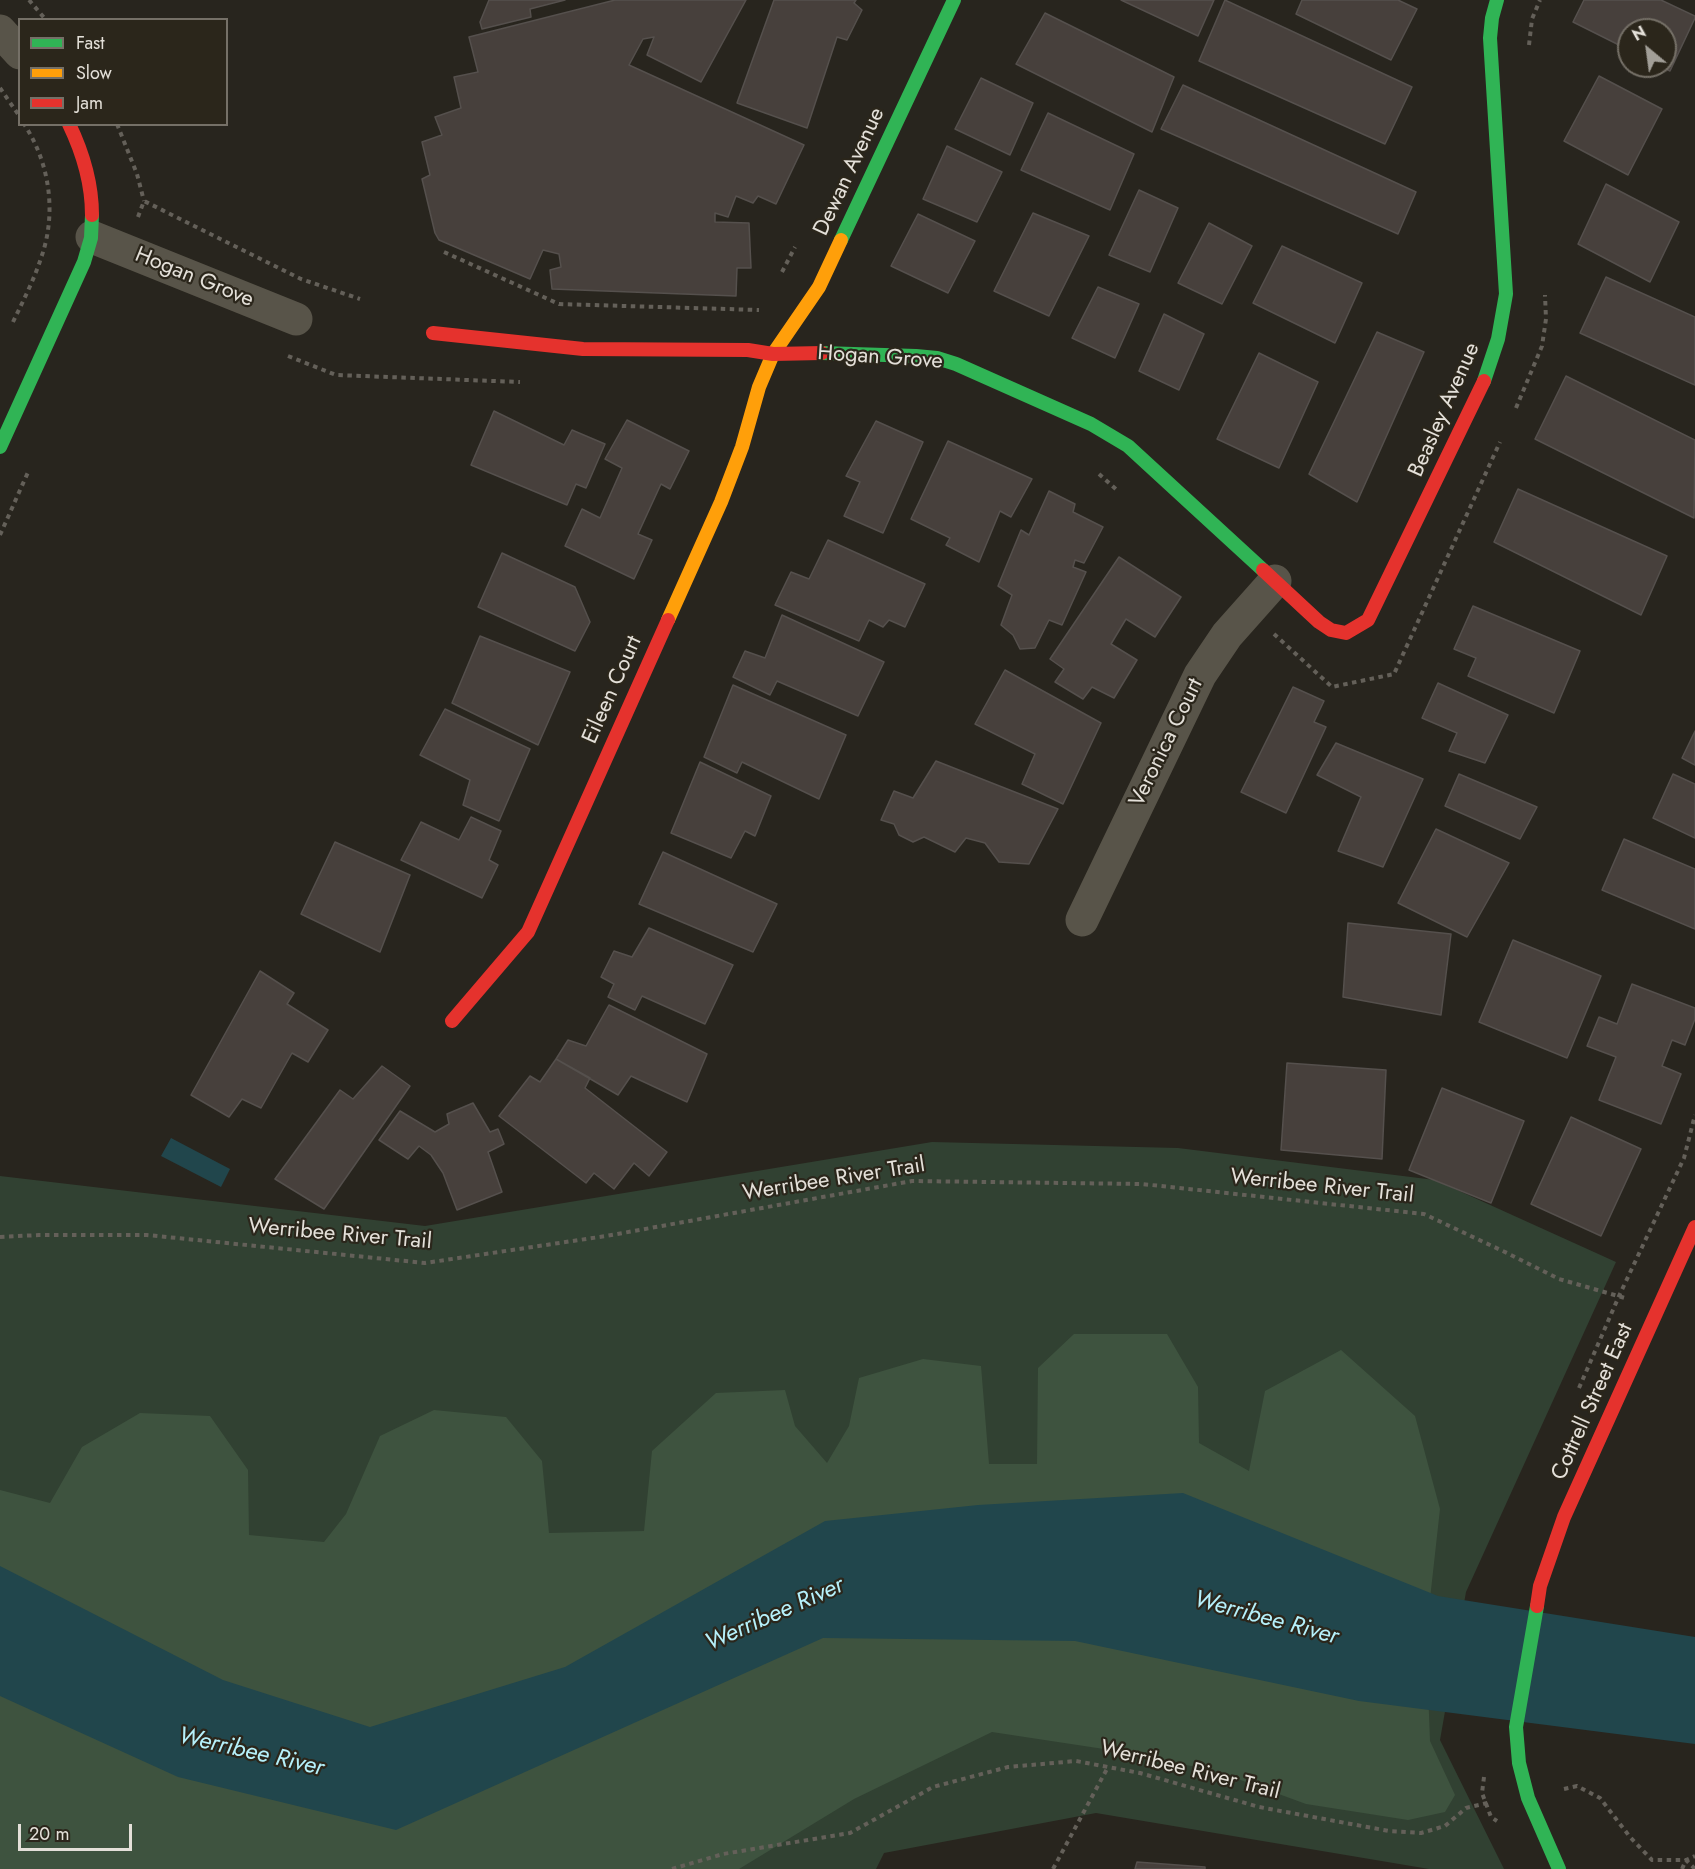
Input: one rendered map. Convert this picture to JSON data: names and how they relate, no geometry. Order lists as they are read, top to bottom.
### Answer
{
  "streets": {
    "street": [
      "Dewan Avenue",
      "Hogan Grove",
      "Beasley Avenue",
      "Eileen Court",
      "Veronica Court",
      "Cottrell Street East"
    ],
    "path": ["Werribee River Trail"]
  },
  "crossings": [
    ["Dewan Avenue", "Hogan Grove"],
    ["Dewan Avenue", "Eileen Court"],
    ["Hogan Grove", "Beasley Avenue"],
    ["Hogan Grove", "Eileen Court"],
    ["Hogan Grove", "Veronica Court"],
    ["Werribee River Trail", "Cottrell Street East"]
  ],
  "water": ["Werribee River"],
  "legend": ["Fast", "Slow", "Jam"],
  "scale_bar": "20 m",
  "north": "top left"
}
